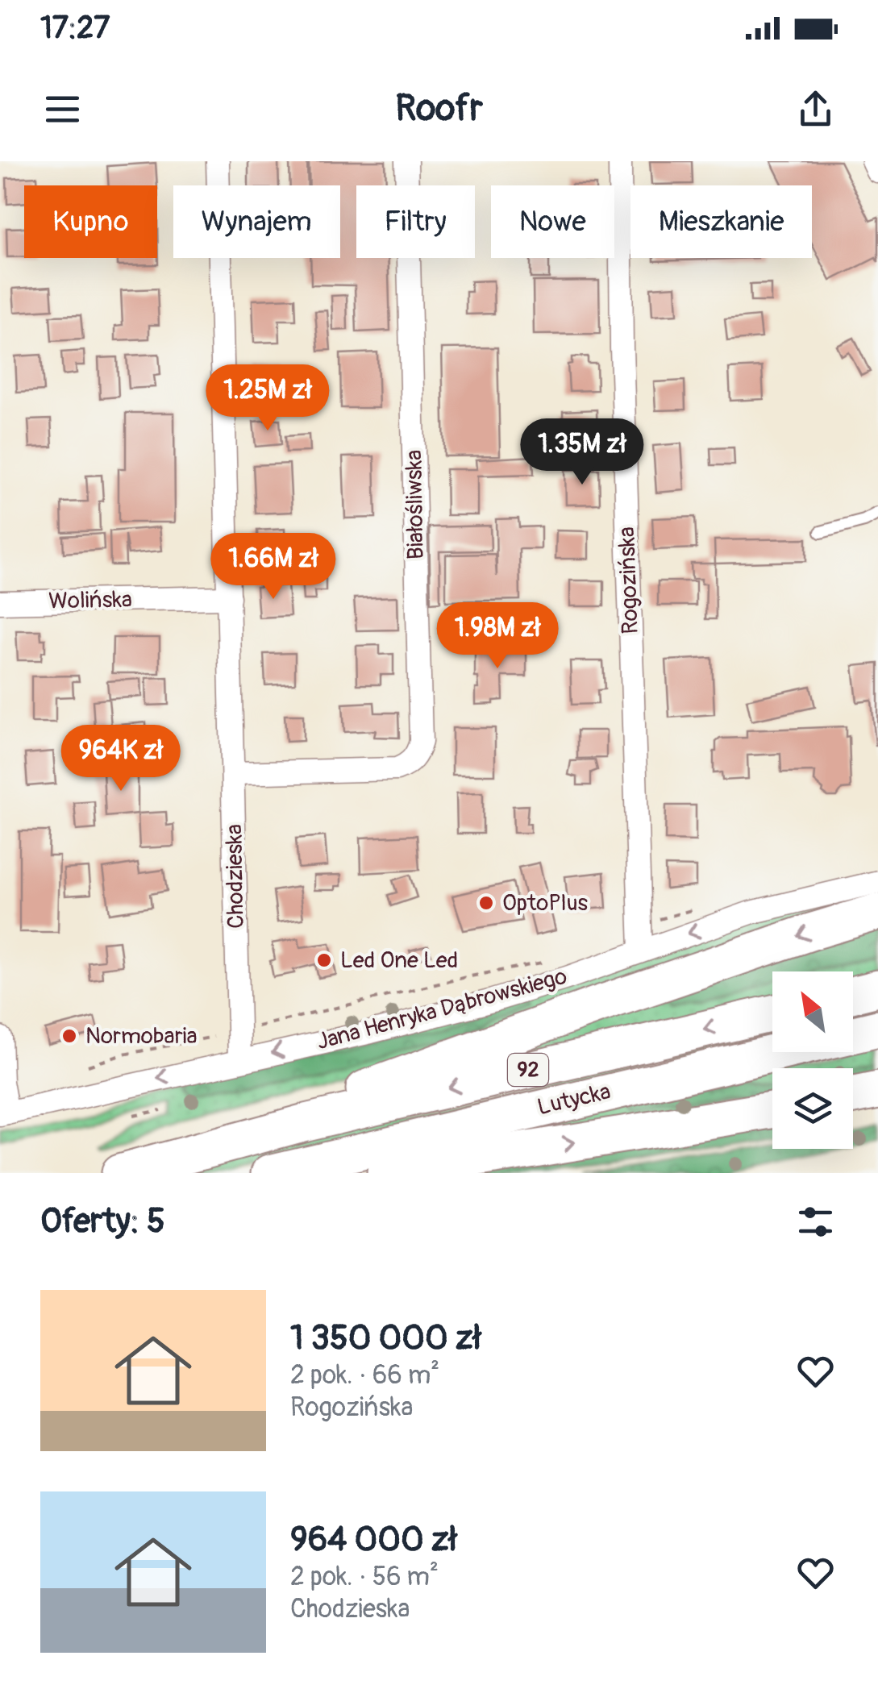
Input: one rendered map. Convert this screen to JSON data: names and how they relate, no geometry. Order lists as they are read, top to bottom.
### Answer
{
  "streets": {
    "main road": ["92", "Lutycka"],
    "street": [
      "Białośliwska",
      "Rogozińska",
      "Wolińska",
      "Chodzieska",
      "Jana Henryka Dąbrowskiego"
    ]
  },
  "crossings": [
    ["Białośliwska", "Chodzieska"],
    ["Rogozińska", "Jana Henryka Dąbrowskiego"],
    ["Wolińska", "Chodzieska"],
    ["Chodzieska", "Jana Henryka Dąbrowskiego"],
    ["92", "Lutycka"]
  ],
  "one_way": ["Jana Henryka Dąbrowskiego"],
  "places": ["OptoPlus", "Led One Led", "Normobaria"],
  "north": "top left",
  "page": {
    "status": "17:27",
    "header": "Roofr",
    "chip": [
      "Kupno",
      "Wynajem",
      "Filtry",
      "Nowe",
      "Mieszkanie"
    ],
    "price": [
      "1.25M zł",
      "1.35M zł",
      "1.66M zł",
      "1.98M zł",
      "964K zł"
    ],
    "heading": "Oferty: 5",
    "list": [
      {
        "name": "1 350 000 zł",
        "note": "2 pok. · 66 m² · Rogozińska"
      },
      {
        "name": "964 000 zł",
        "note": "2 pok. · 56 m² · Chodzieska"
      }
    ]
  }
}
